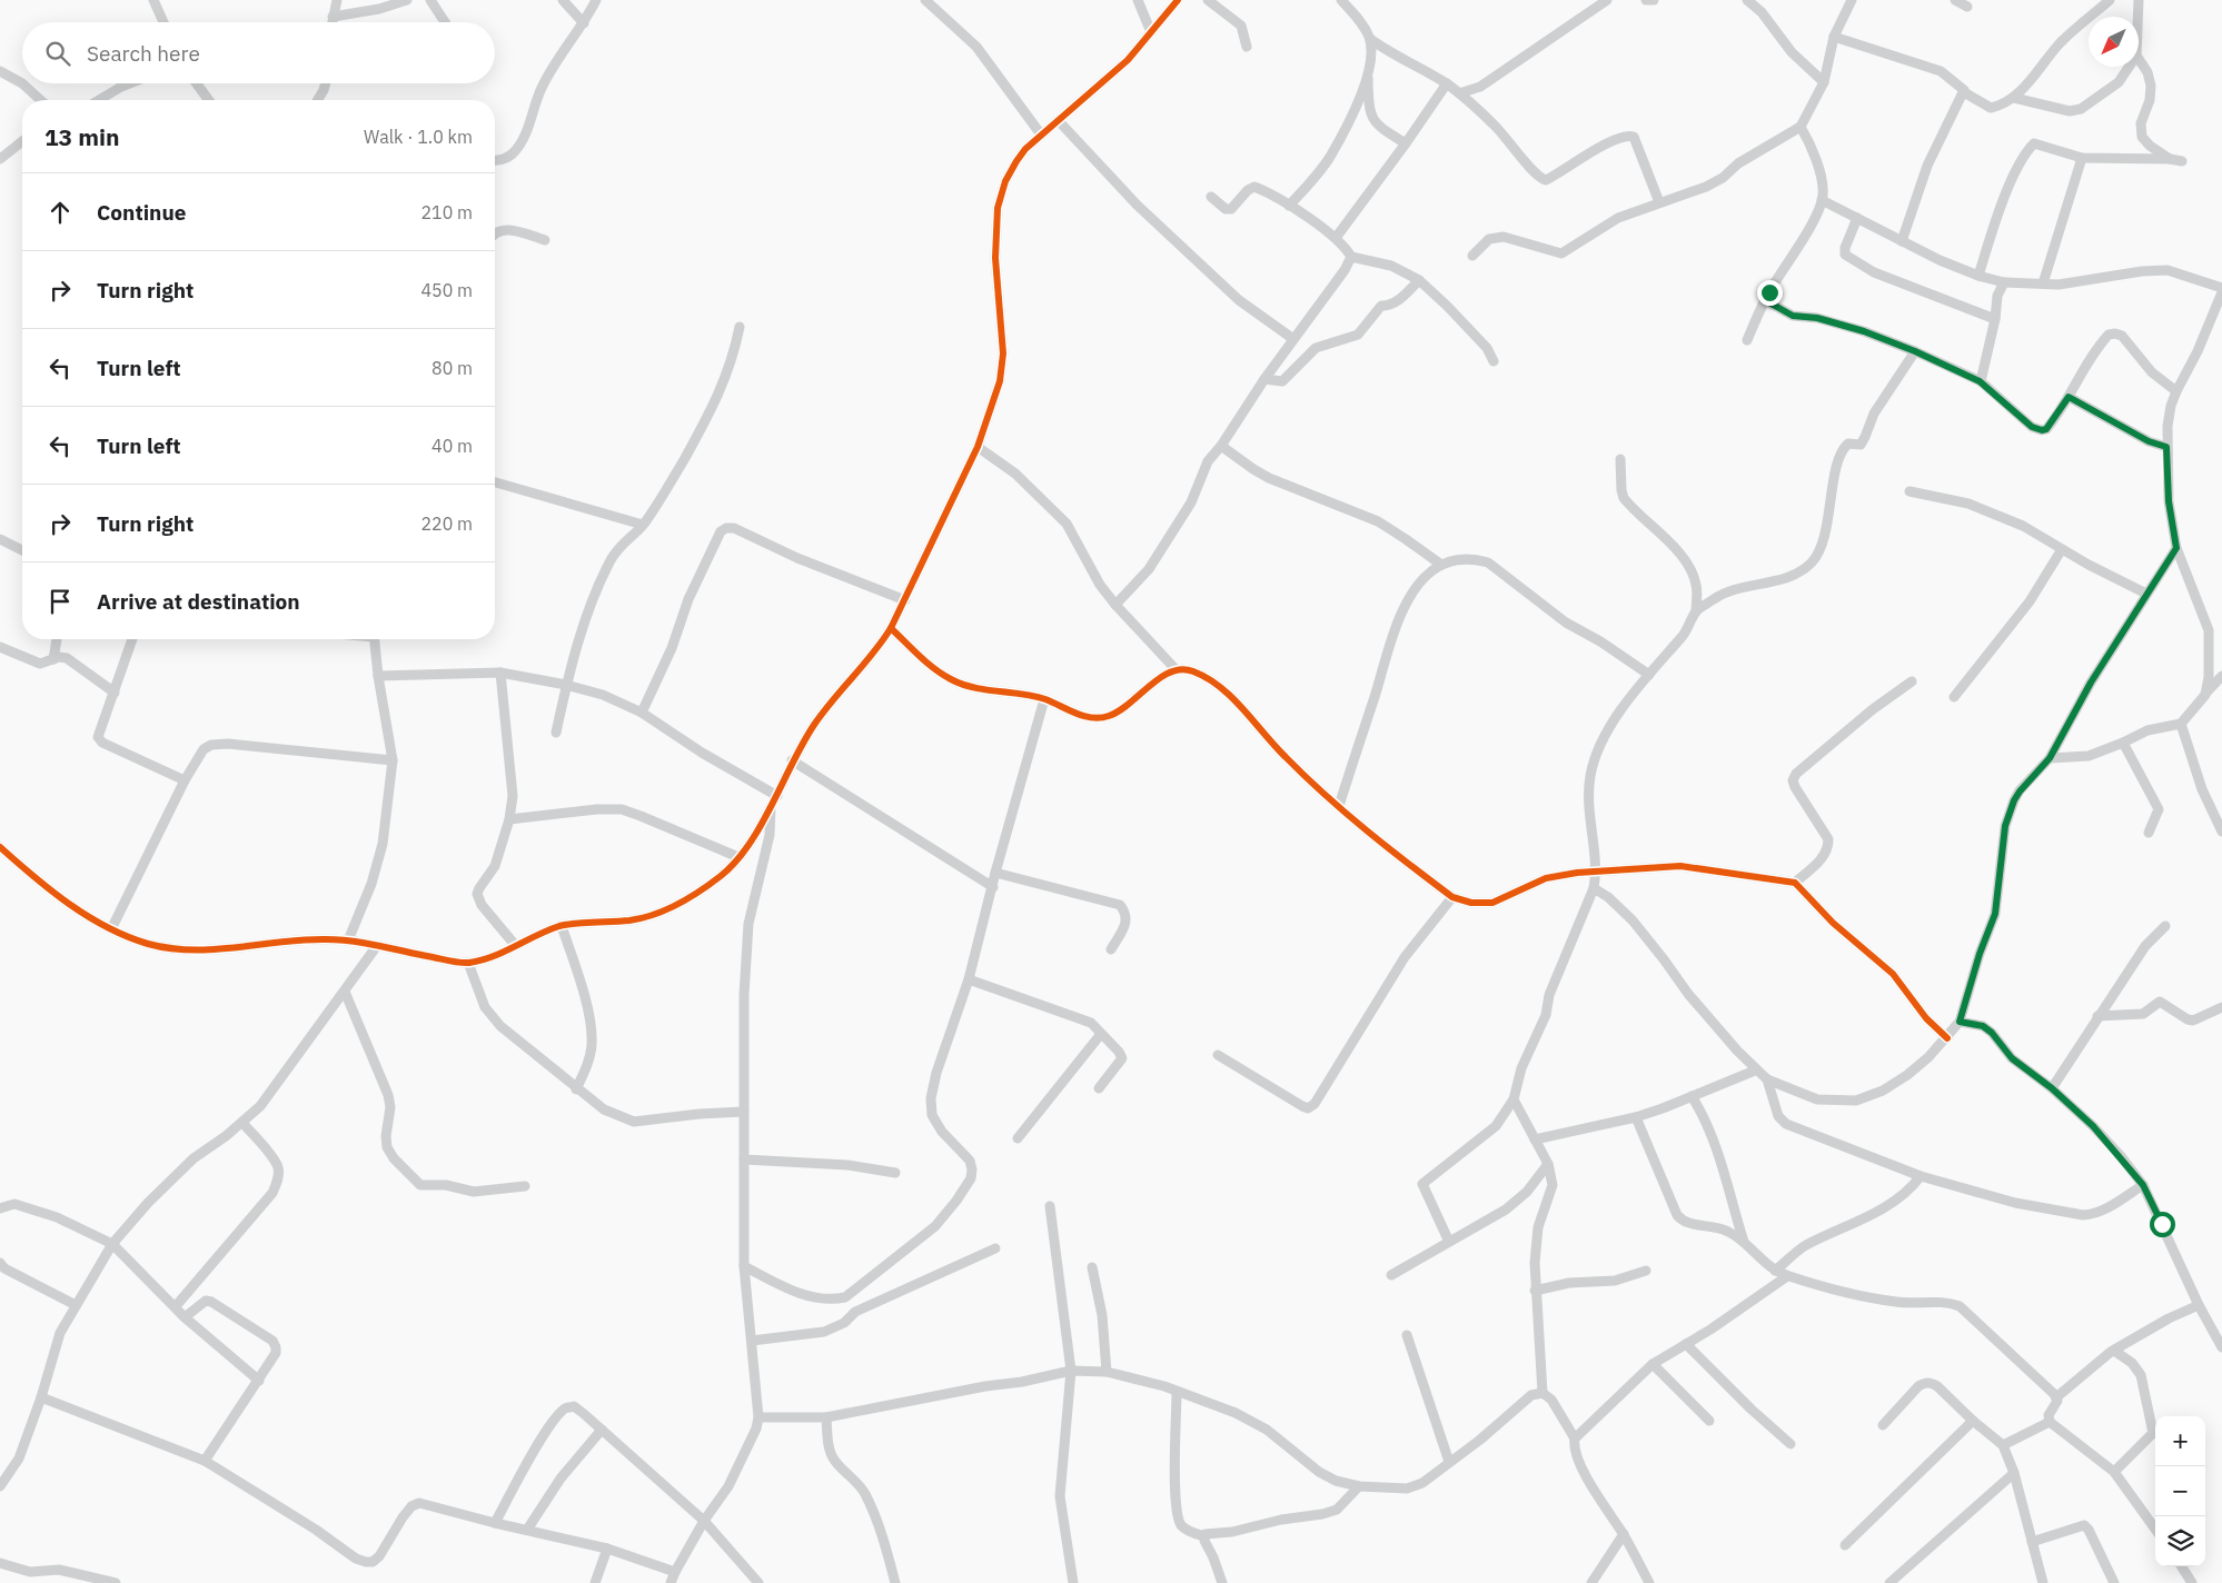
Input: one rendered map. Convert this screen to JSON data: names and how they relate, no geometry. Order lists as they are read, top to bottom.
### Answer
{
  "north": "bottom left",
  "page": {
    "search": "Search here",
    "heading": ["13 min", "Walk · 1.0 km"],
    "list": [
      ["Continue", "210 m"],
      ["Turn right", "450 m"],
      ["Turn left", "80 m"],
      ["Turn left", "40 m"],
      ["Turn right", "220 m"],
      "Arrive at destination"
    ],
    "map_buttons": ["+", "−"]
  }
}
